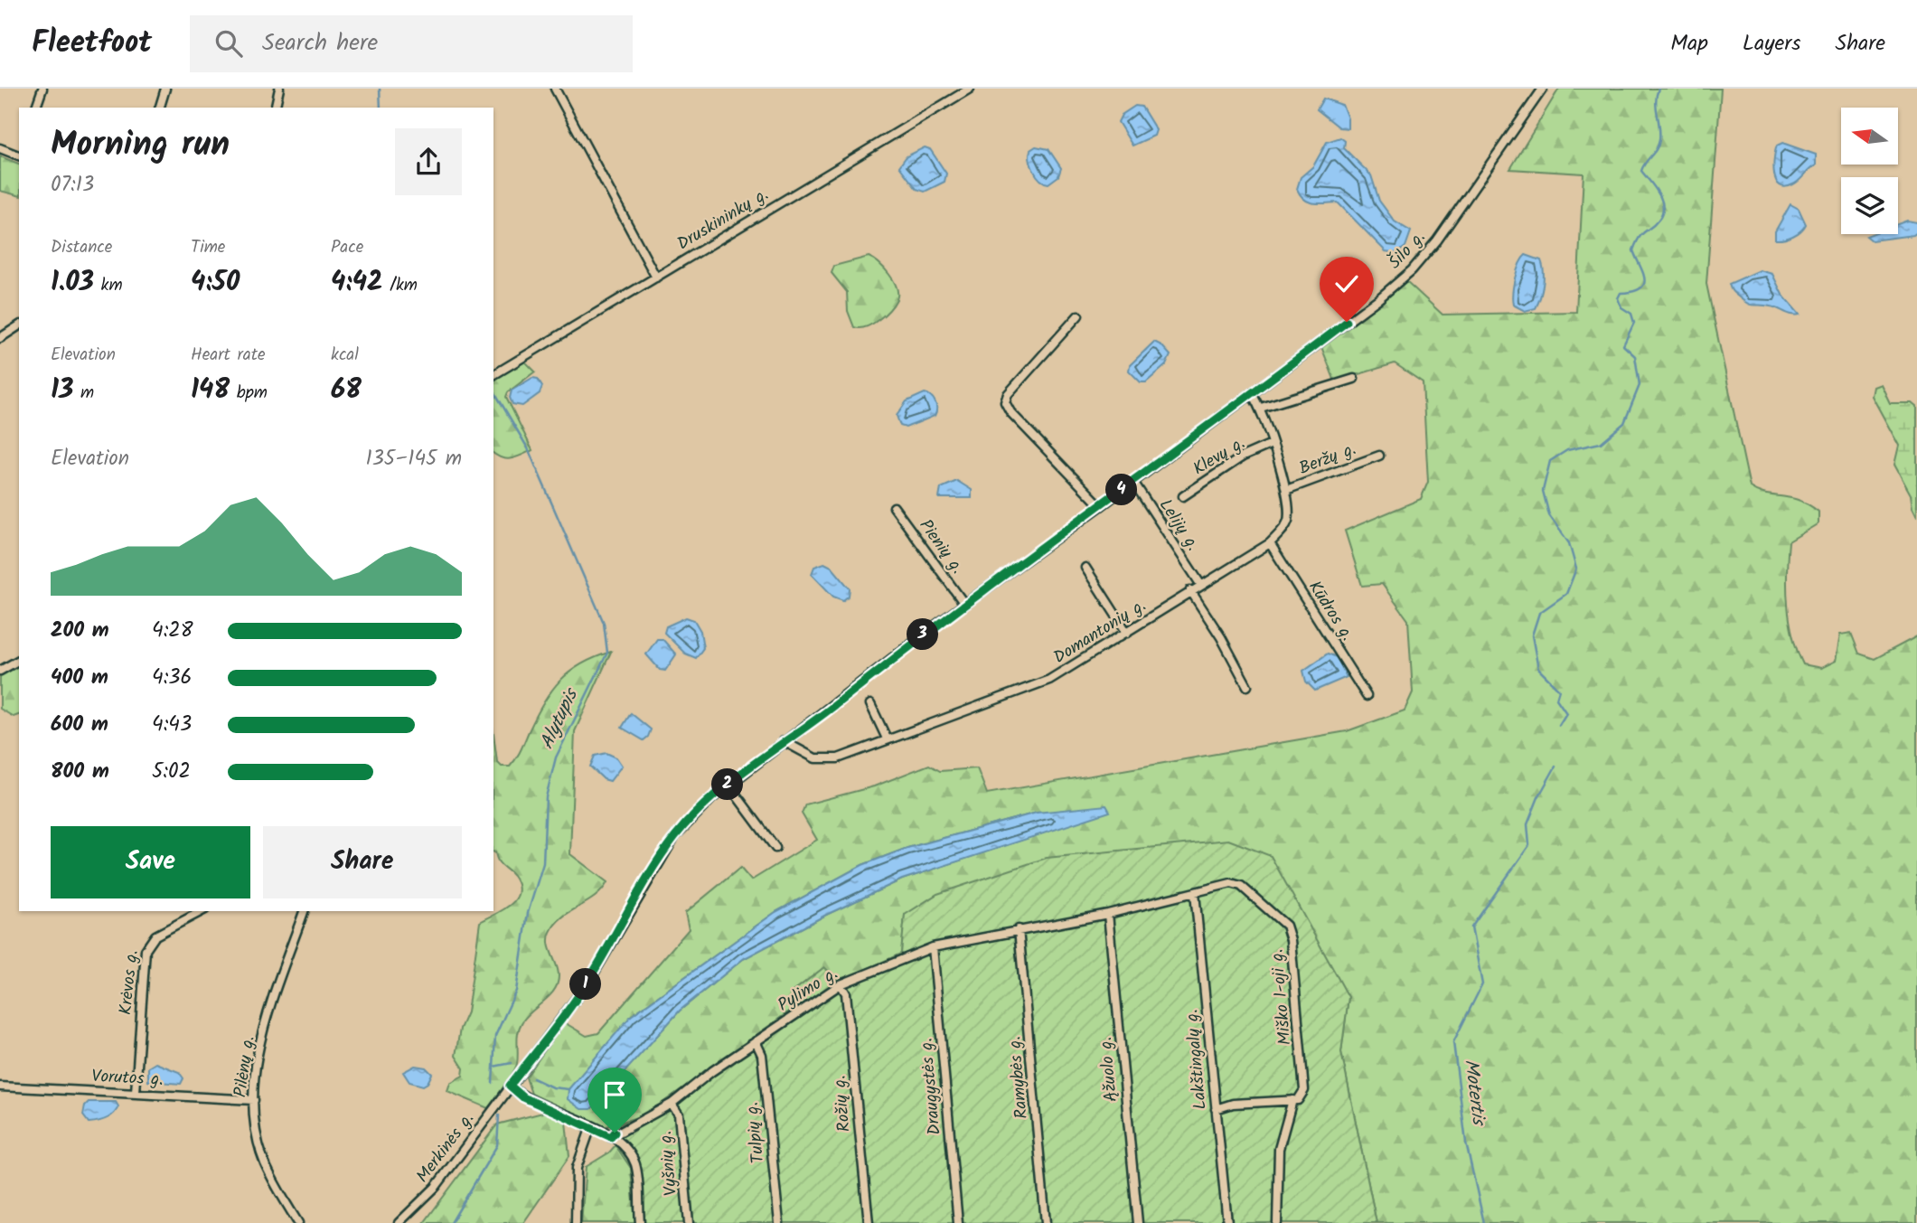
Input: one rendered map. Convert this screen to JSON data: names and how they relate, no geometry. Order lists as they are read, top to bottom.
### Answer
{
  "streets": {
    "street": [
      "Druskininkų g.",
      "Šilo g.",
      "Klevų g.",
      "Beržų g.",
      "Lelijų g.",
      "Pienių g.",
      "Kūdros g.",
      "Domantonių g.",
      "Krėvos g.",
      "Pylimo g.",
      "Miško 1-oji g.",
      "Lakštingalų g.",
      "Pilėnų g.",
      "Ąžuolo g.",
      "Ramybės g.",
      "Vorutos g.",
      "Draugystės g.",
      "Rožių g.",
      "Tulpių g.",
      "Merkinės g.",
      "Vyšnių g."
    ]
  },
  "crossings": [
    ["Šilo g.", "Lelijų g."],
    ["Šilo g.", "Pienių g."],
    ["Šilo g.", "Domantonių g."],
    ["Šilo g.", "Merkinės g."],
    ["Klevų g.", "Domantonių g."],
    ["Beržų g.", "Domantonių g."],
    ["Lelijų g.", "Domantonių g."],
    ["Kūdros g.", "Domantonių g."],
    ["Krėvos g.", "Vorutos g."],
    ["Pylimo g.", "Miško 1-oji g."],
    ["Pylimo g.", "Lakštingalų g."],
    ["Pylimo g.", "Ąžuolo g."],
    ["Pylimo g.", "Ramybės g."],
    ["Pylimo g.", "Draugystės g."],
    ["Pylimo g.", "Rožių g."],
    ["Pylimo g.", "Tulpių g."],
    ["Pylimo g.", "Vyšnių g."],
    ["Miško 1-oji g.", "Lakštingalų g."],
    ["Pilėnų g.", "Vorutos g."]
  ],
  "water": ["Alytupis", "Motertis"],
  "north": "left",
  "page": {
    "header": "Fleetfoot",
    "search": "Search here",
    "nav": ["Map", "Layers", "Share"],
    "heading": ["Morning run", "07:13"],
    "stats": [
      ["Distance", "1.03 km"],
      ["Time", "4:50"],
      ["Pace", "4:42 /km"],
      ["Elevation", "13 m"],
      ["Heart rate", "148 bpm"],
      ["kcal", "68"]
    ],
    "chart": ["Elevation", "135–145 m"],
    "pins": [
      "4",
      "3",
      "2",
      "1"
    ],
    "list": [
      {
        "name": "200 m",
        "note": "4:28"
      },
      {
        "name": "400 m",
        "note": "4:36"
      },
      {
        "name": "600 m",
        "note": "4:43"
      },
      {
        "name": "800 m",
        "note": "5:02"
      }
    ],
    "buttons": ["Save", "Share"]
  }
}
